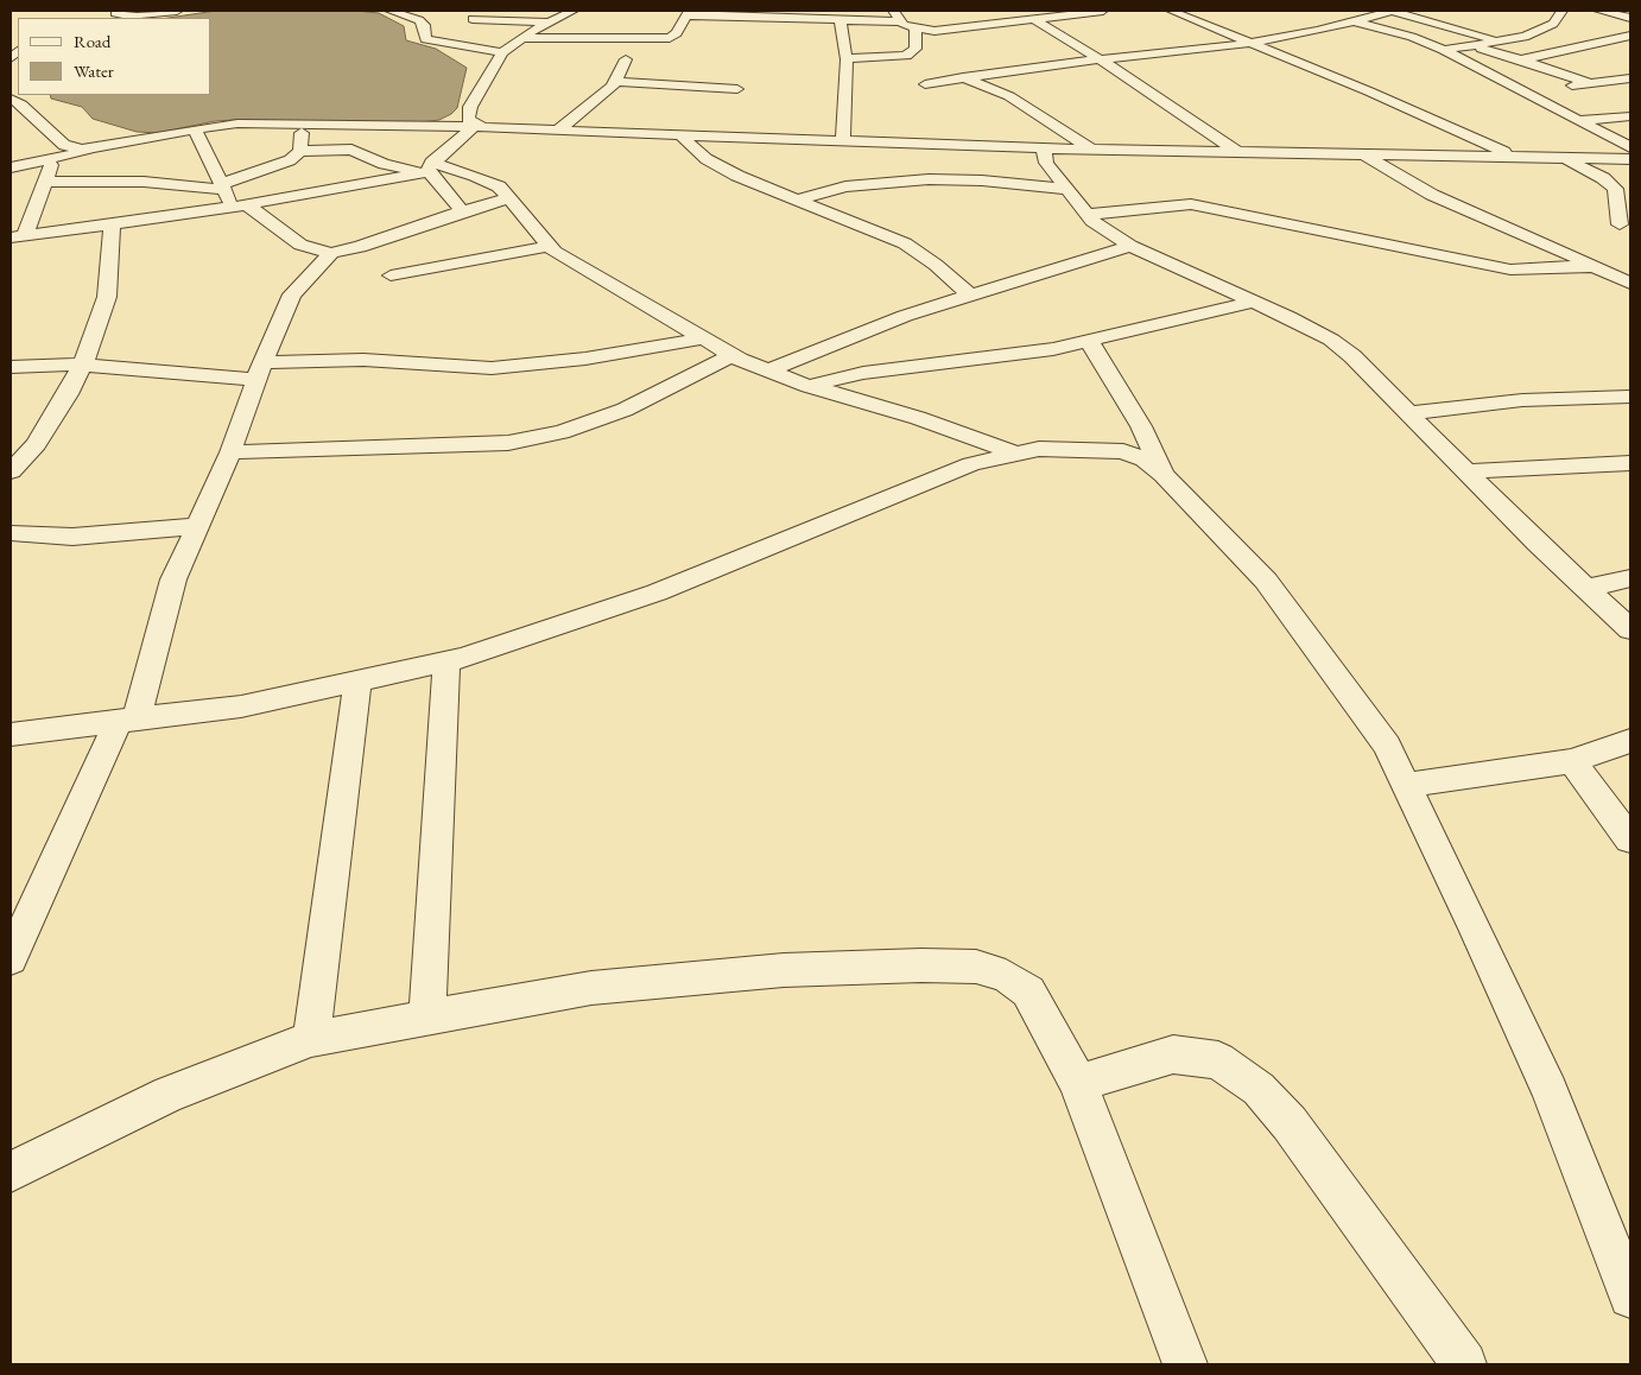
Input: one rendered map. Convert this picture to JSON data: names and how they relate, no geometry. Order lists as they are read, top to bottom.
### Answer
{
  "legend": ["Road", "Water"]
}
